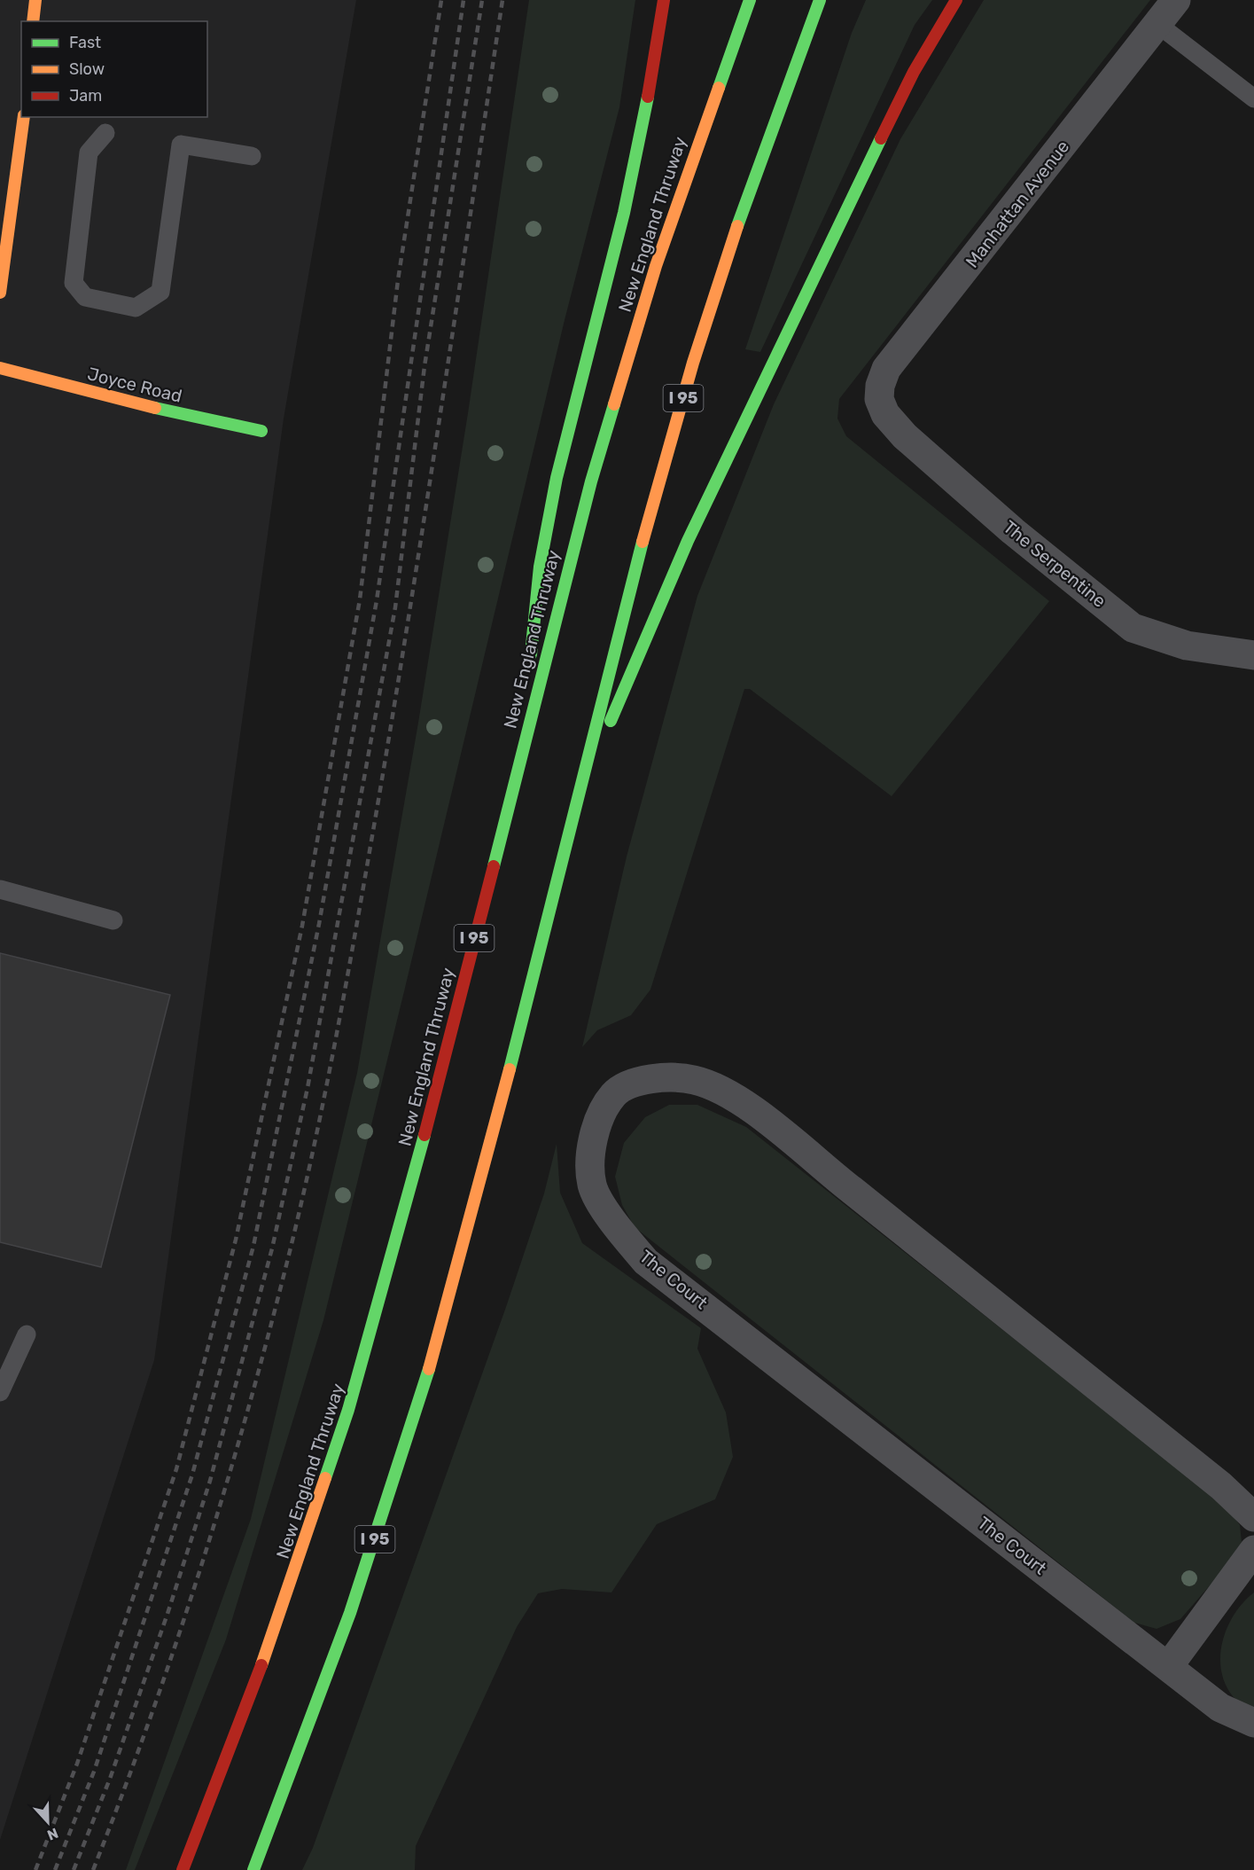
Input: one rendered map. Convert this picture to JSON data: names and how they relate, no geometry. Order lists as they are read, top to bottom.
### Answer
{
  "streets": {
    "main road": ["New England Thruway", "Joyce Road", "I 95"],
    "street": ["Manhattan Avenue", "The Serpentine", "The Court"]
  },
  "crossings": [
    ["Manhattan Avenue", "The Serpentine"]
  ],
  "legend": ["Fast", "Slow", "Jam"],
  "north": "bottom"
}
